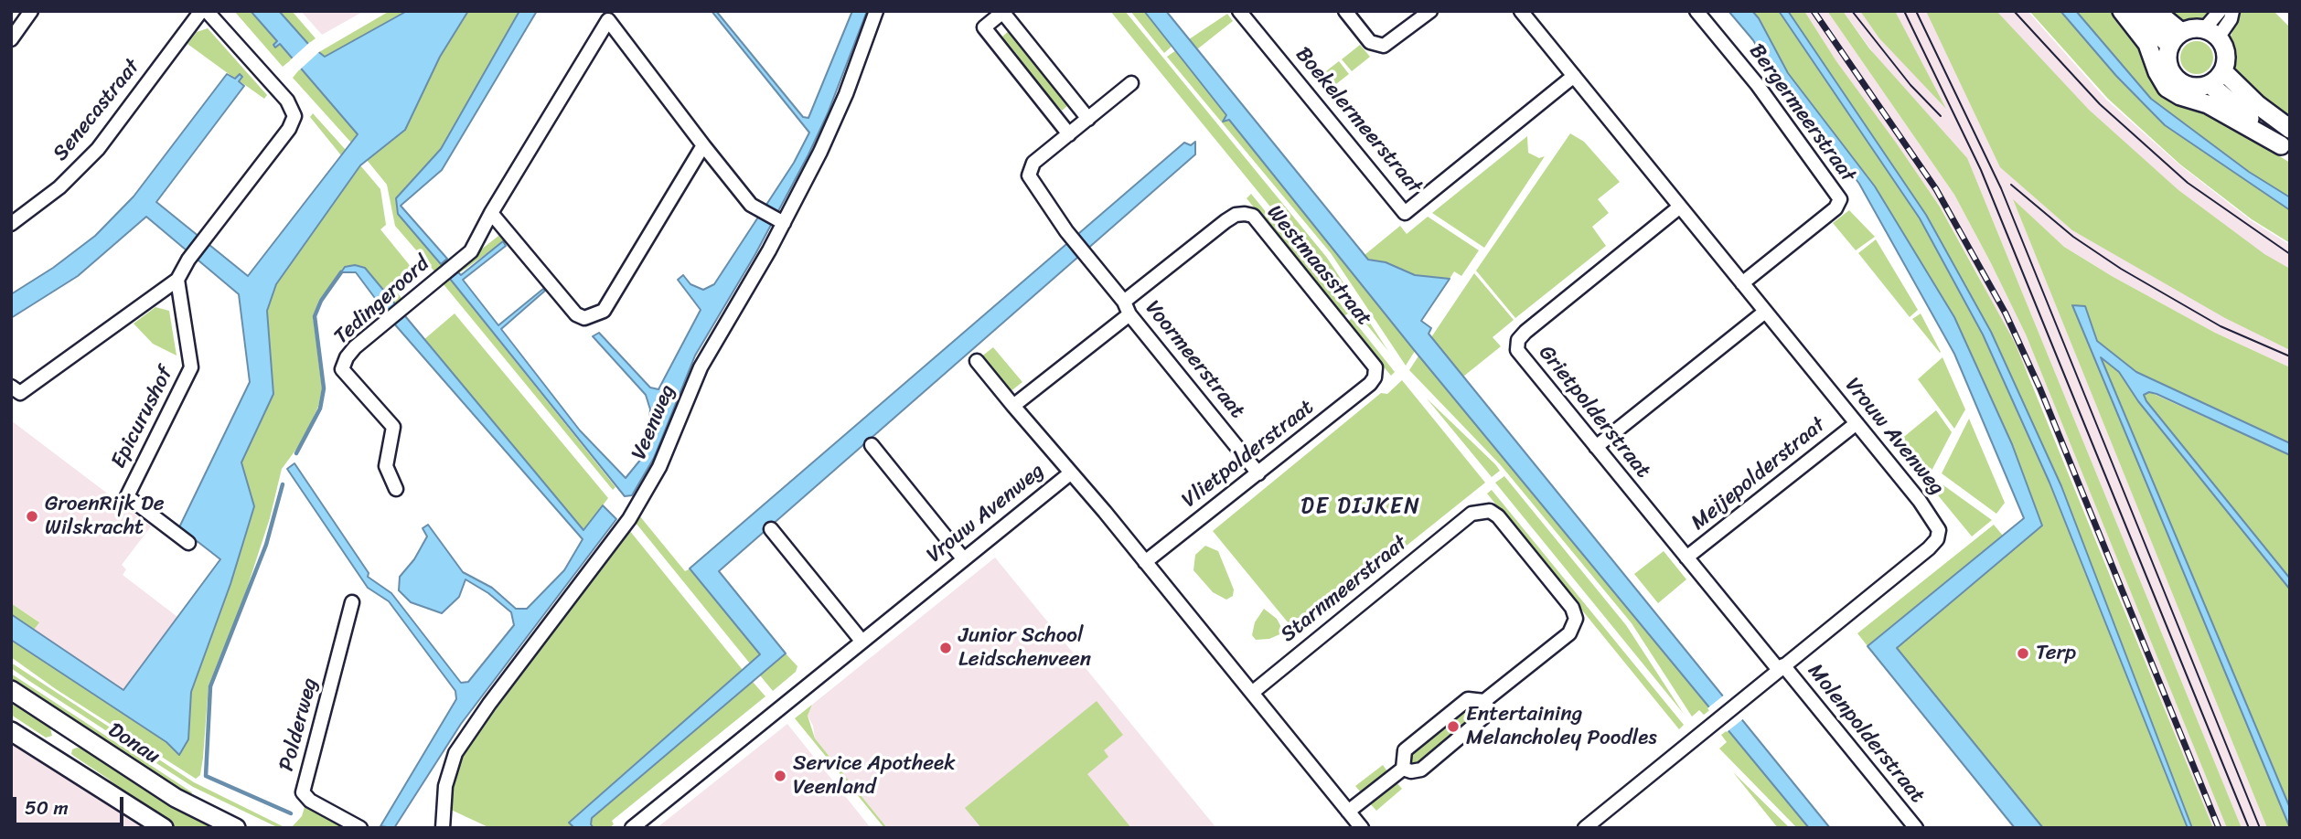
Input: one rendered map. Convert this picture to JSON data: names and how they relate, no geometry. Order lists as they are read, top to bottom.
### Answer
{
  "streets": {
    "main road": ["Donau"],
    "street": [
      "Senecastraat",
      "Bergermeerstraat",
      "Boekelermeerstraat",
      "Westmaasstraat",
      "Tedingeroord",
      "Voormeerstraat",
      "Grietpolderstraat",
      "Epicurushof",
      "Veenweg",
      "Vrouw Avenweg",
      "Vlietpolderstraat",
      "Meijepolderstraat",
      "Starnmeerstraat",
      "Polderweg",
      "Molenpolderstraat"
    ]
  },
  "crossings": [
    ["Bergermeerstraat", "Vrouw Avenweg"],
    ["Boekelermeerstraat", "Vrouw Avenweg"],
    ["Westmaasstraat", "Voormeerstraat"],
    ["Westmaasstraat", "Vlietpolderstraat"],
    ["Tedingeroord", "Veenweg"],
    ["Voormeerstraat", "Vlietpolderstraat"],
    ["Grietpolderstraat", "Vrouw Avenweg"],
    ["Grietpolderstraat", "Meijepolderstraat"],
    ["Grietpolderstraat", "Molenpolderstraat"],
    ["Vrouw Avenweg", "Vlietpolderstraat"],
    ["Vrouw Avenweg", "Meijepolderstraat"],
    ["Vrouw Avenweg", "Starnmeerstraat"],
    ["Vrouw Avenweg", "Molenpolderstraat"]
  ],
  "districts": ["DE DIJKEN"],
  "places": [
    "GroenRijk De Wilskracht",
    "Junior School Leidschenveen",
    "Terp",
    "Entertaining Melancholey Poodles",
    "Service Apotheek Veenland"
  ],
  "scale_bar": "50 m"
}
